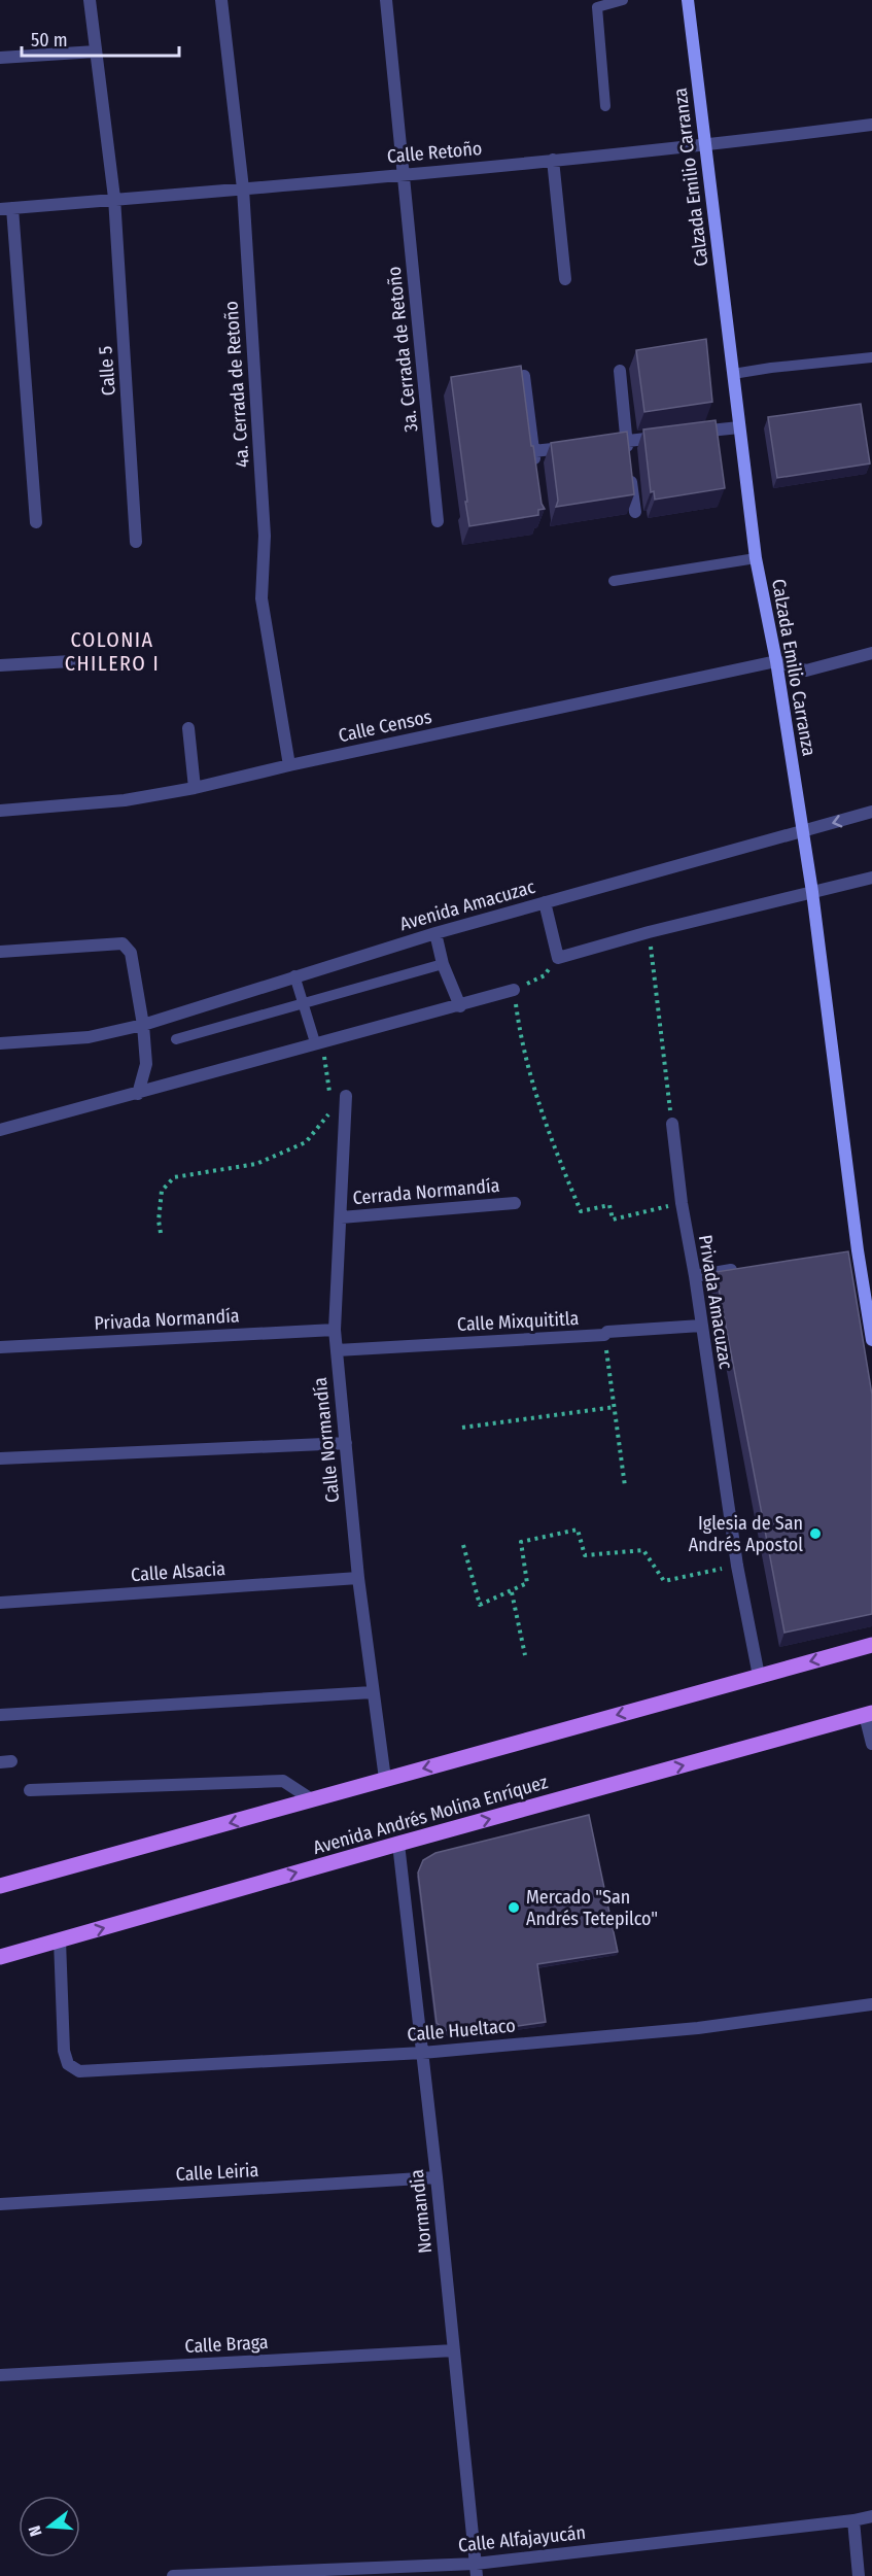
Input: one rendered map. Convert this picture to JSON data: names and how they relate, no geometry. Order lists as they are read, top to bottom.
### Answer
{
  "streets": {
    "main road": ["Avenida Andrés Molina Enríquez"],
    "street": [
      "Calle Retoño",
      "Calzada Emilio Carranza",
      "3a. Cerrada de Retoño",
      "Calle 5",
      "4a. Cerrada de Retoño",
      "Calle Censos",
      "Avenida Amacuzac",
      "Cerrada Normandía",
      "Privada Amacuzac",
      "Privada Normandía",
      "Calle Mixquititla",
      "Calle Normandía",
      "Calle Alsacia",
      "Calle Hueltaco",
      "Calle Leiria",
      "Normandia",
      "Calle Braga",
      "Calle Alfajayucán"
    ]
  },
  "crossings": [
    ["Calle Retoño", "Calzada Emilio Carranza"],
    ["Calle Retoño", "3a. Cerrada de Retoño"],
    ["Calle Retoño", "Calle 5"],
    ["Calle Retoño", "4a. Cerrada de Retoño"],
    ["Calzada Emilio Carranza", "Calle Censos"],
    ["Calzada Emilio Carranza", "Avenida Amacuzac"],
    ["4a. Cerrada de Retoño", "Calle Censos"],
    ["Cerrada Normandía", "Calle Normandía"],
    ["Privada Amacuzac", "Calle Mixquititla"],
    ["Privada Normandía", "Calle Normandía"],
    ["Calle Mixquititla", "Calle Normandía"],
    ["Calle Normandía", "Calle Alsacia"],
    ["Avenida Andrés Molina Enríquez", "Calle Hueltaco"],
    ["Avenida Andrés Molina Enríquez", "Normandia"],
    ["Calle Hueltaco", "Normandia"],
    ["Calle Leiria", "Normandia"],
    ["Normandia", "Calle Braga"],
    ["Normandia", "Calle Alfajayucán"]
  ],
  "districts": ["COLONIA CHILERO I"],
  "places": ["Iglesia de San Andrés Apostol", "Mercado \"San Andrés Tetepilco\""],
  "scale_bar": "50 m",
  "north": "left"
}
